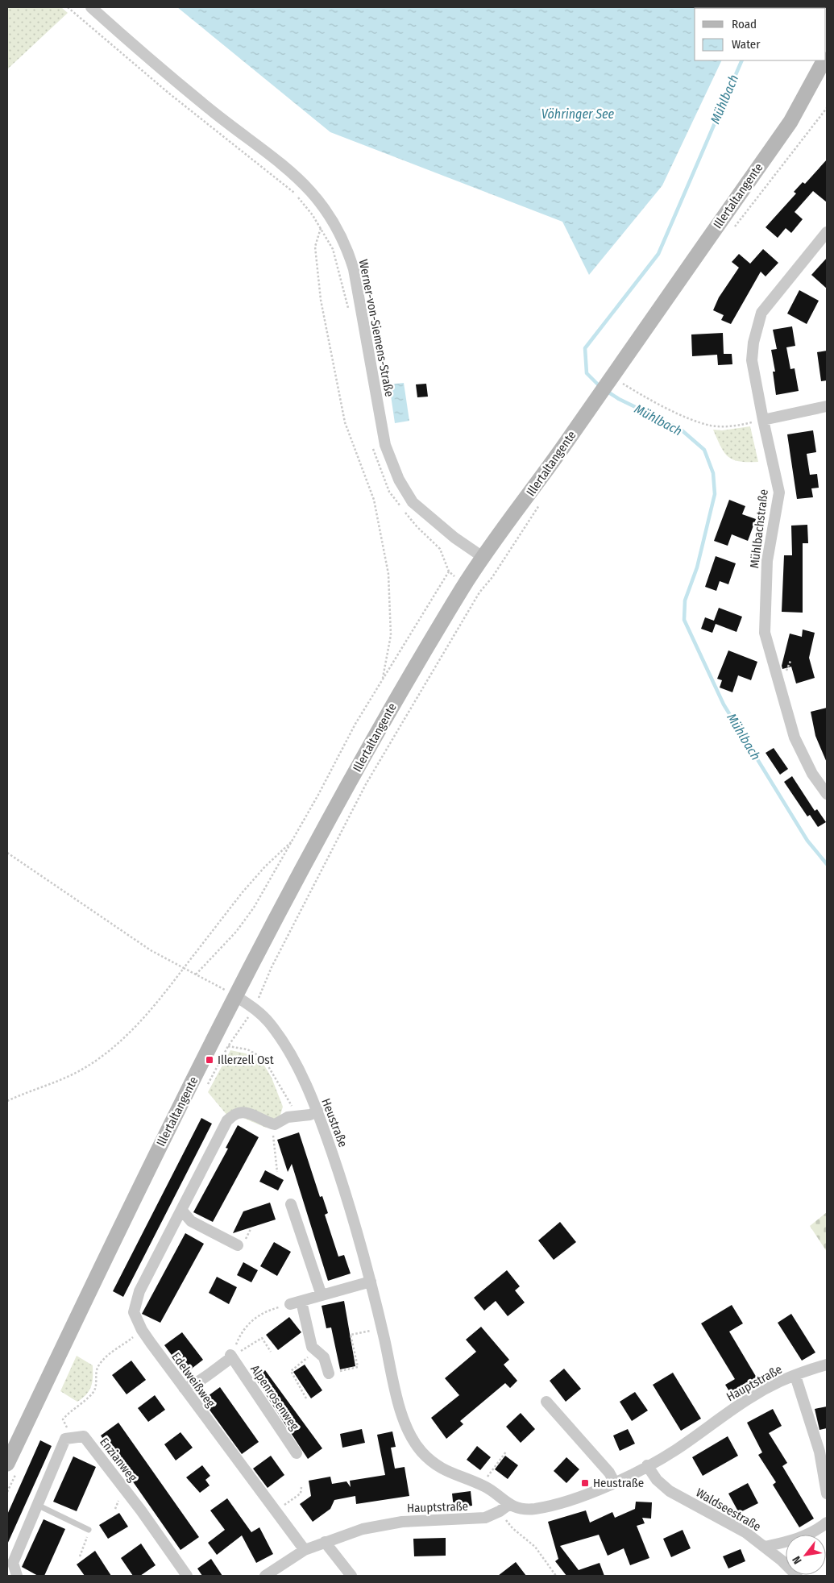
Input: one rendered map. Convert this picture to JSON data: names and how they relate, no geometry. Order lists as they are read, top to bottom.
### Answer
{
  "streets": {
    "street": [
      "Illertaltangente",
      "Werner-von-Siemens-Straße",
      "Mühlbachstraße",
      "Heustraße",
      "Edelweißweg",
      "Hauptstraße",
      "Alpenrosenweg",
      "Enzianweg",
      "Waldseestraße"
    ]
  },
  "crossings": [
    ["Illertaltangente", "Werner-von-Siemens-Straße"],
    ["Illertaltangente", "Heustraße"],
    ["Heustraße", "Hauptstraße"],
    ["Edelweißweg", "Hauptstraße"],
    ["Hauptstraße", "Waldseestraße"]
  ],
  "water": ["Mühlbach", "Vöhringer See"],
  "places": {
    "transit": ["Illerzell Ost", "Heustraße"]
  },
  "legend": ["Road", "Water"],
  "north": "bottom left"
}
